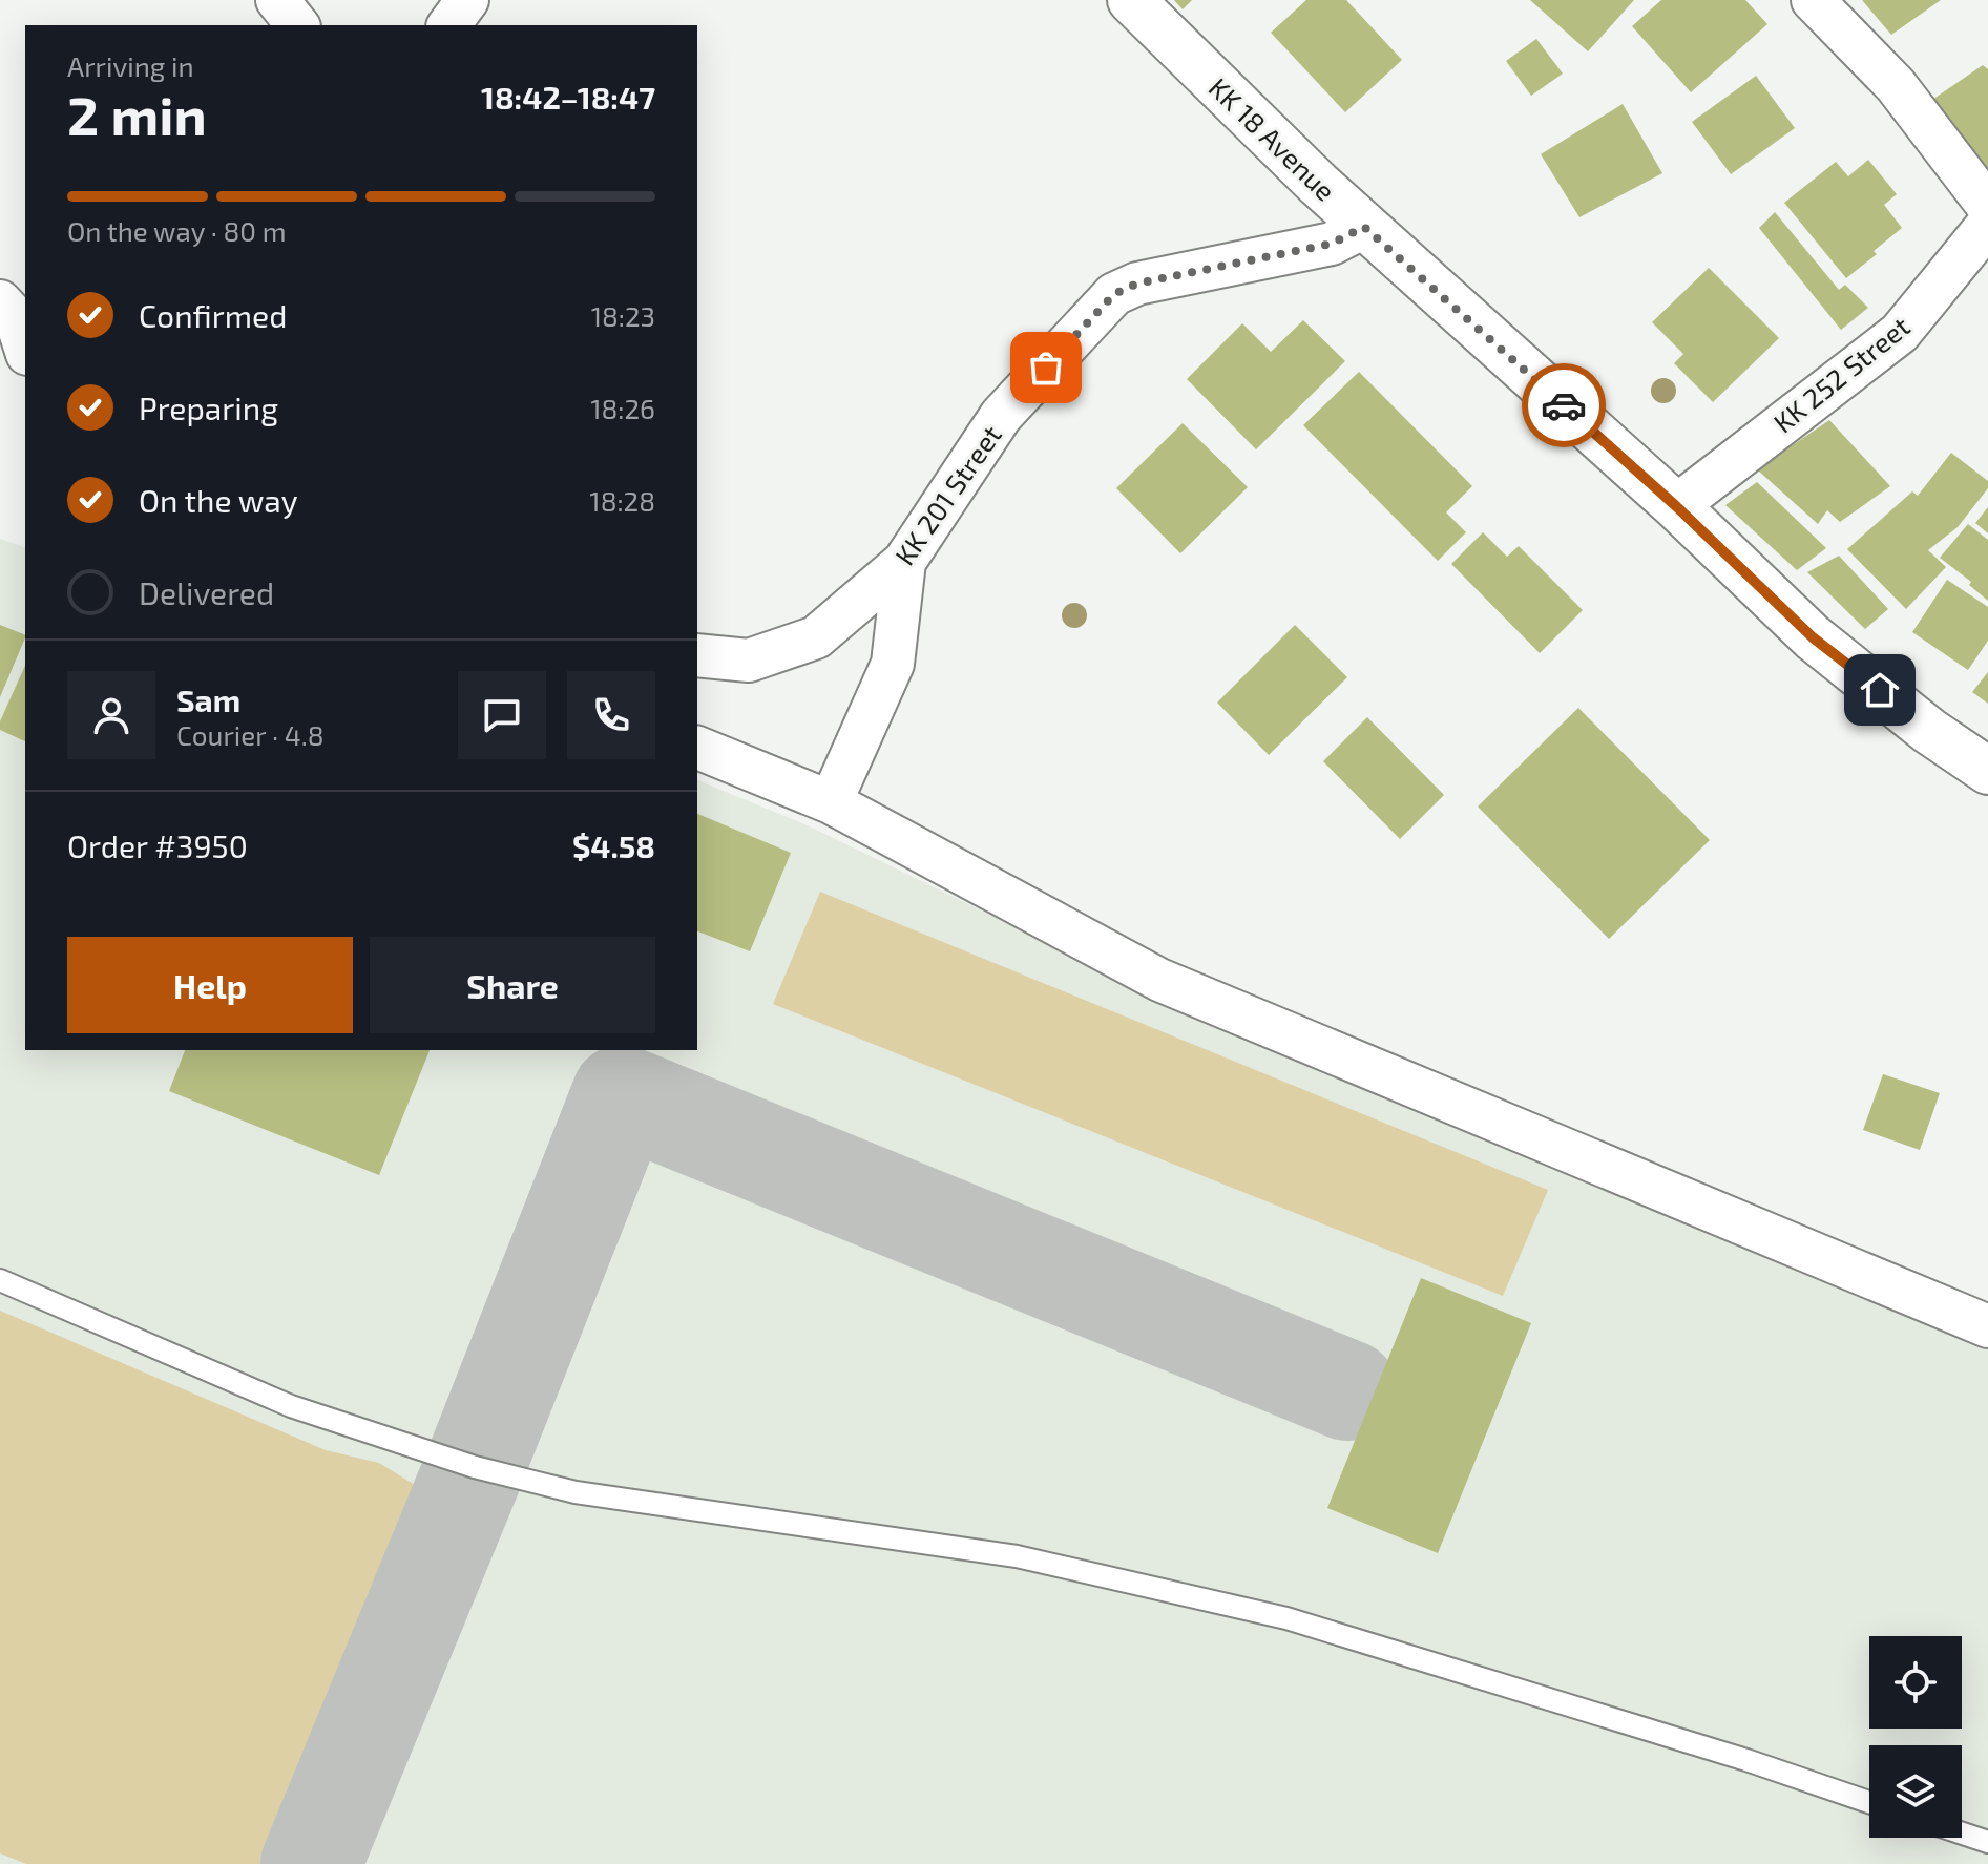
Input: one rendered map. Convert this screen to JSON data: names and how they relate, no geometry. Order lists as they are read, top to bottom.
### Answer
{
  "streets": {
    "main road": ["KK 18 Avenue"],
    "street": ["KK 252 Street", "KK 201 Street"]
  },
  "crossings": [
    ["KK 18 Avenue", "KK 252 Street"],
    ["KK 18 Avenue", "KK 201 Street"]
  ],
  "page": {
    "heading": ["2 min", "Arriving in", "18:42–18:47"],
    "panel": [
      "Sam",
      "Courier · 4.8",
      "Order #3950",
      "$4.58"
    ],
    "bar": "On the way · 80 m",
    "list": [
      ["Confirmed", "18:23"],
      ["Preparing", "18:26"],
      ["On the way", "18:28"],
      "Delivered"
    ],
    "buttons": ["Help", "Share"]
  }
}
